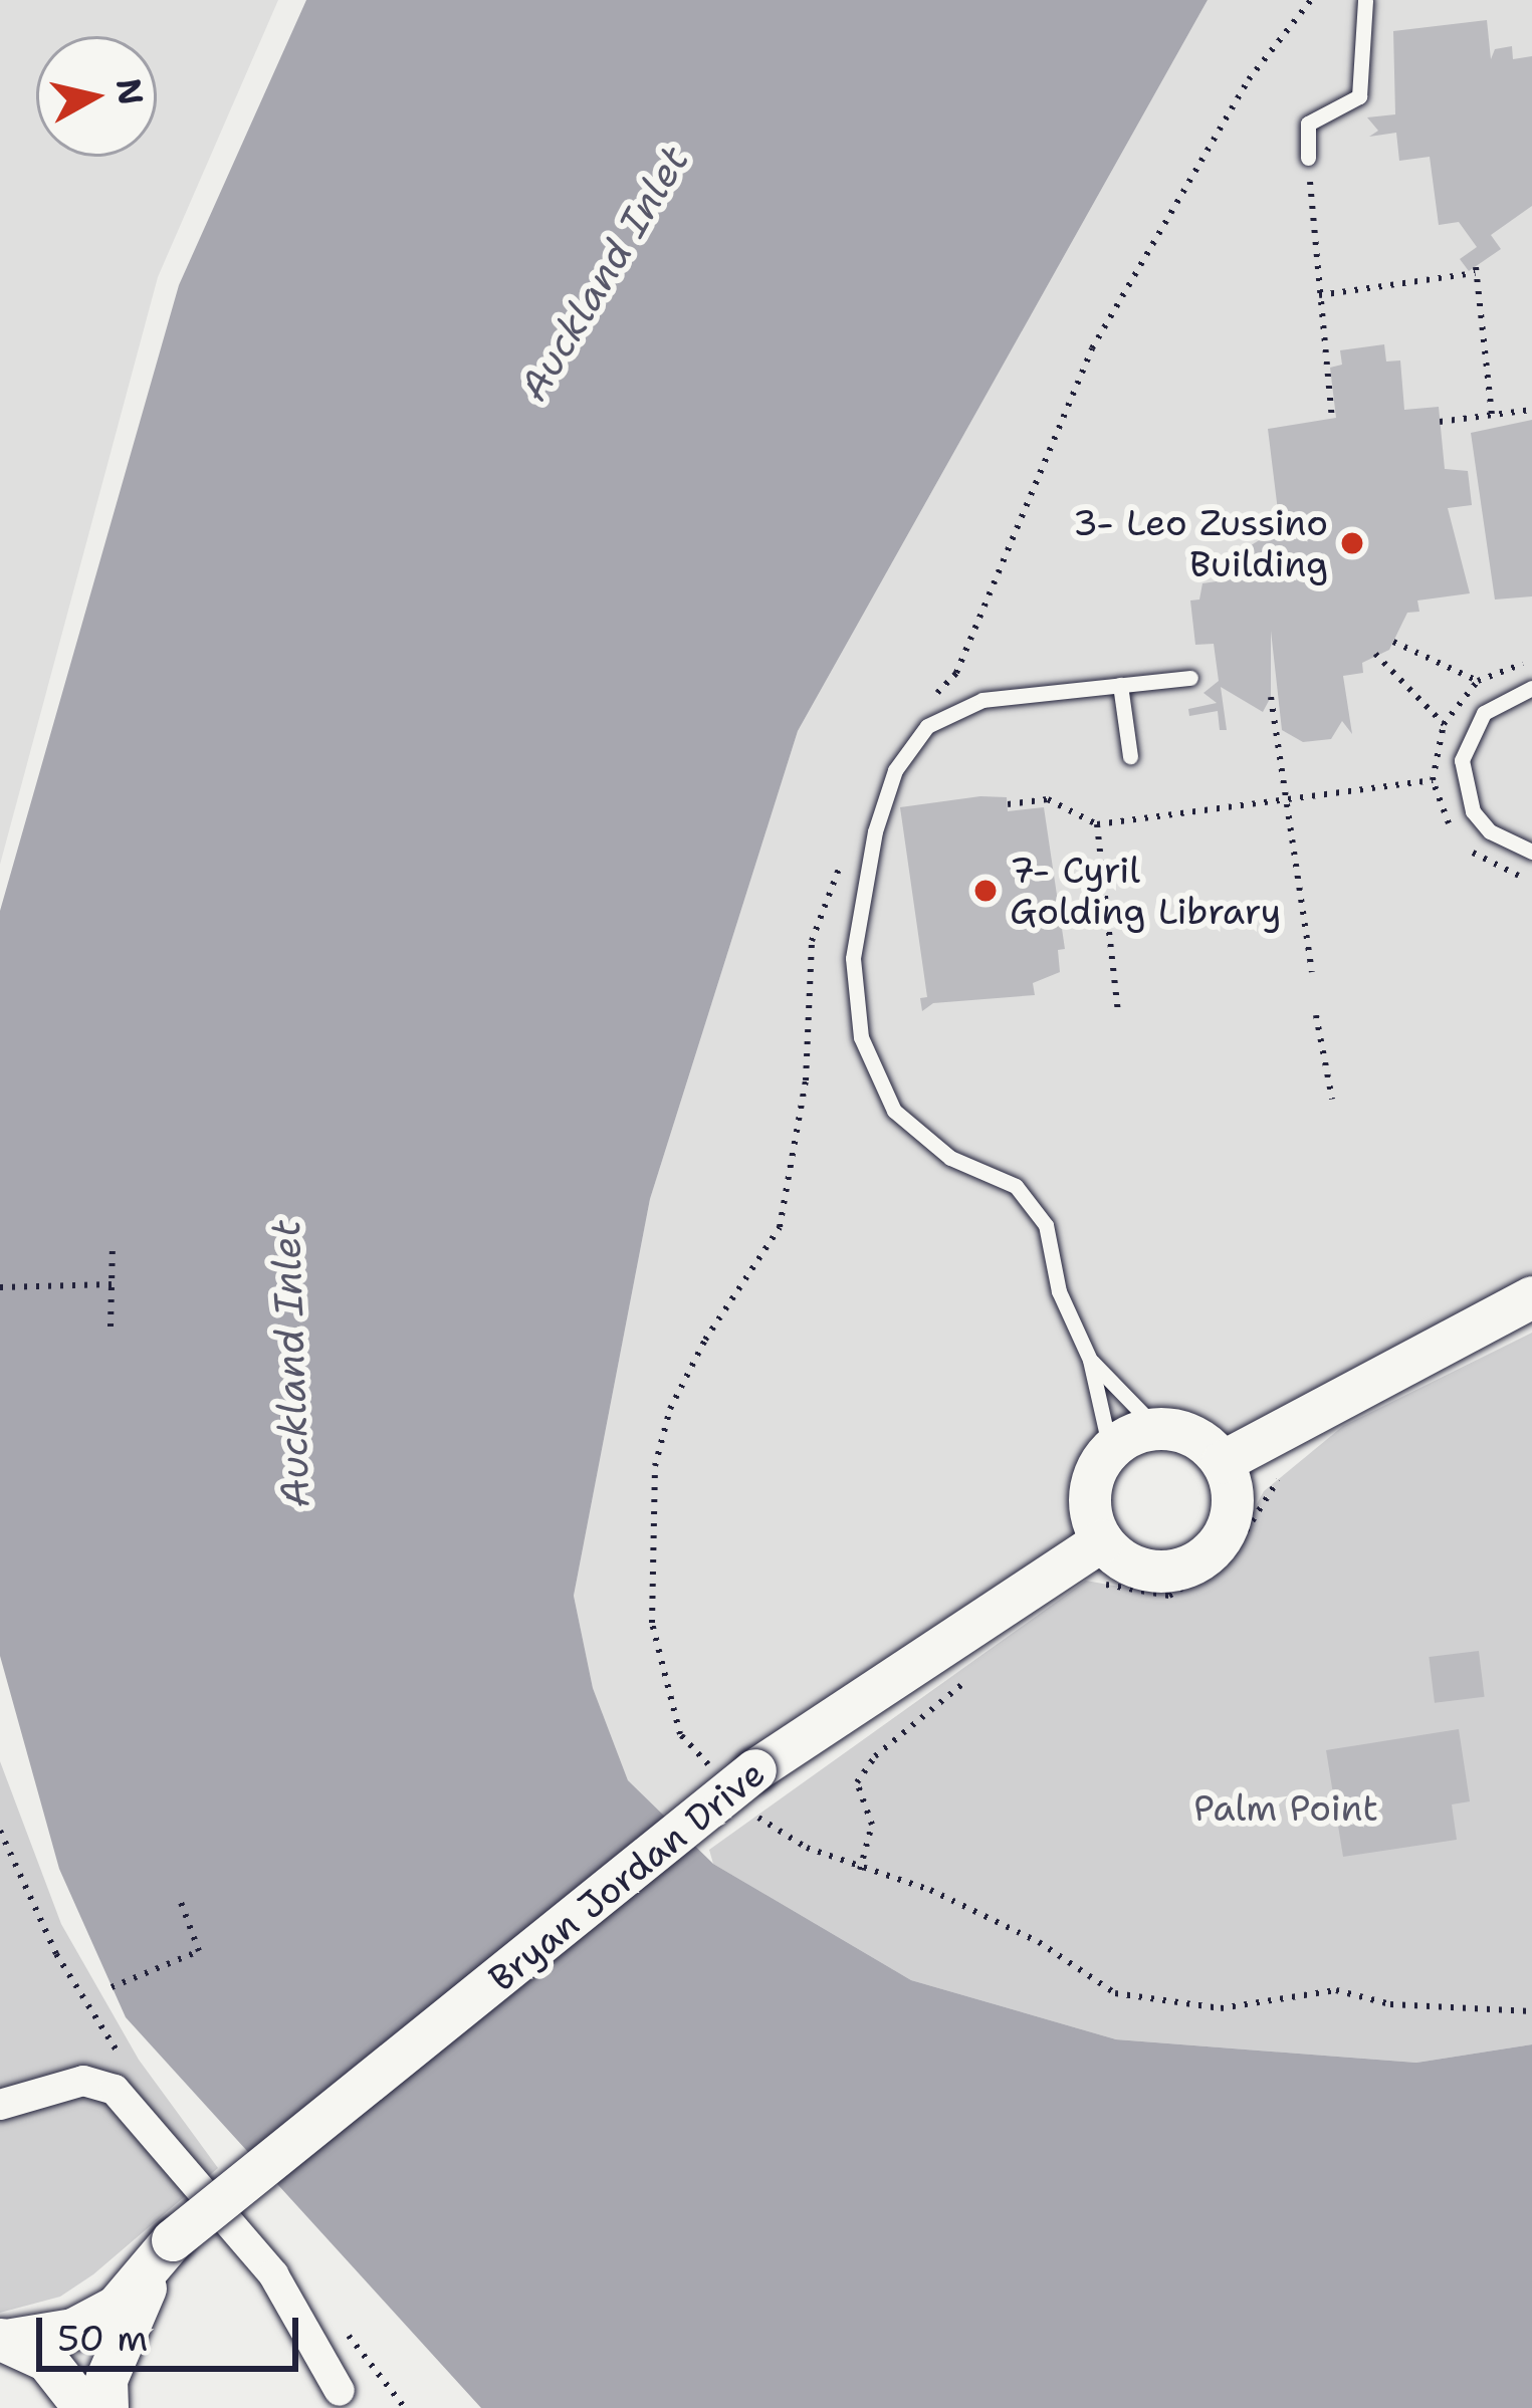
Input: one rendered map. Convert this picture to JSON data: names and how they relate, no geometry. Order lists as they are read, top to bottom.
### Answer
{
  "streets": {
    "main road": ["Bryan Jordan Drive"]
  },
  "water": ["Auckland Inlet"],
  "parks": ["Palm Point"],
  "places": ["3- Leo Zussino Building", "7- Cyril Golding Library"],
  "scale_bar": "50 m",
  "north": "right"
}
